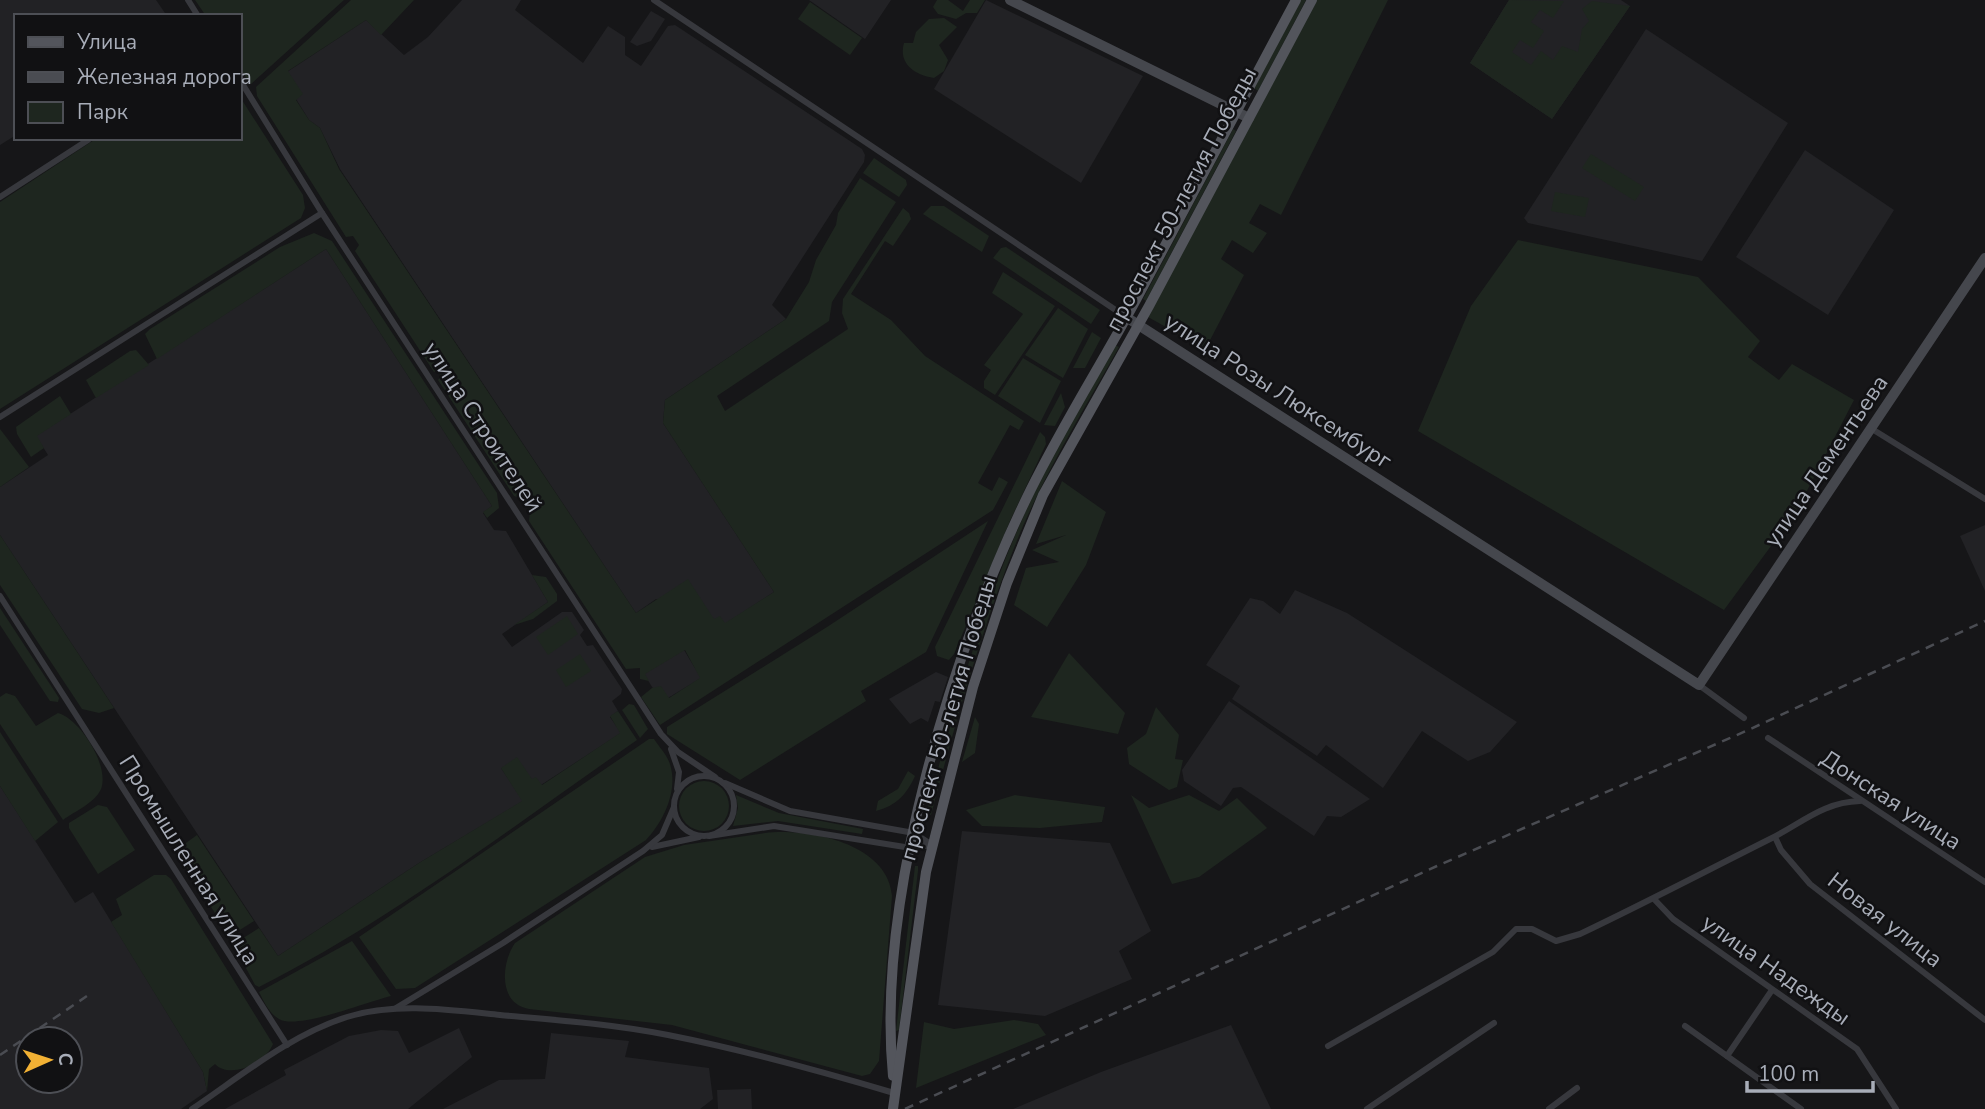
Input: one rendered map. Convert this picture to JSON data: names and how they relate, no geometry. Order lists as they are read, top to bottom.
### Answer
{
  "streets": {
    "main road": ["проспект 50-летия Победы"],
    "street": [
      "улица Розы Люксембург",
      "улица Строителей",
      "улица Дементьева",
      "Донская улица",
      "Промышленная улица",
      "Новая улица",
      "улица Надежды"
    ]
  },
  "crossings": [
    ["проспект 50-летия Победы", "улица Розы Люксембург"],
    ["улица Розы Люксембург", "улица Дементьева"]
  ],
  "legend": ["Улица", "Железная дорога", "Парк"],
  "scale_bar": "100 m",
  "north": "right"
}
